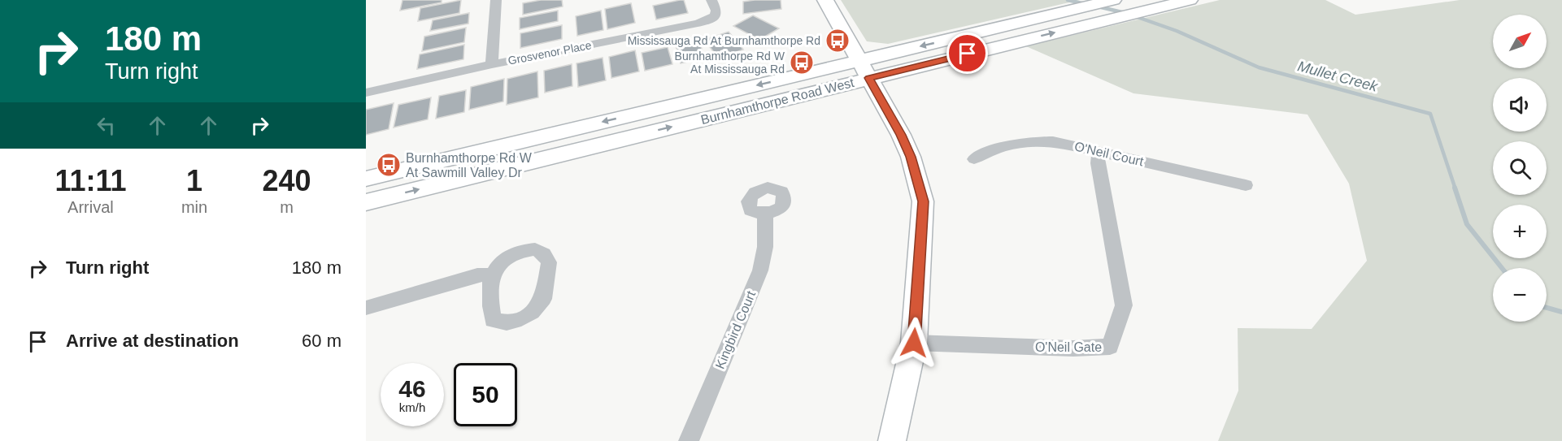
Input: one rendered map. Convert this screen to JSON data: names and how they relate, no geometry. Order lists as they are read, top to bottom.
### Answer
{
  "streets": {
    "main road": ["Burnhamthorpe Road West"],
    "street": [
      "Grosvenor Place",
      "O'Neil Court",
      "Kingbird Court",
      "O'Neil Gate"
    ]
  },
  "crossings": [
    ["O'Neil Court", "O'Neil Gate"]
  ],
  "water": ["Mullet Creek"],
  "places": {
    "bus stop": ["Mississauga Rd At Burnhamthorpe Rd", "Burnhamthorpe Rd W At Mississauga Rd", "Burnhamthorpe Rd W At Sawmill Valley Dr"]
  },
  "north": "top right",
  "page": {
    "turn": ["180 m", "Turn right"],
    "map_buttons": ["+", "−"],
    "eta": [
      "11:11",
      "Arrival",
      "1",
      "min",
      "240",
      "m"
    ],
    "list": [
      {
        "name": "Turn right",
        "value": "180 m"
      },
      {
        "name": "Arrive at destination",
        "value": "60 m"
      }
    ],
    "speed": "46 km/h",
    "limit": "50"
  }
}
